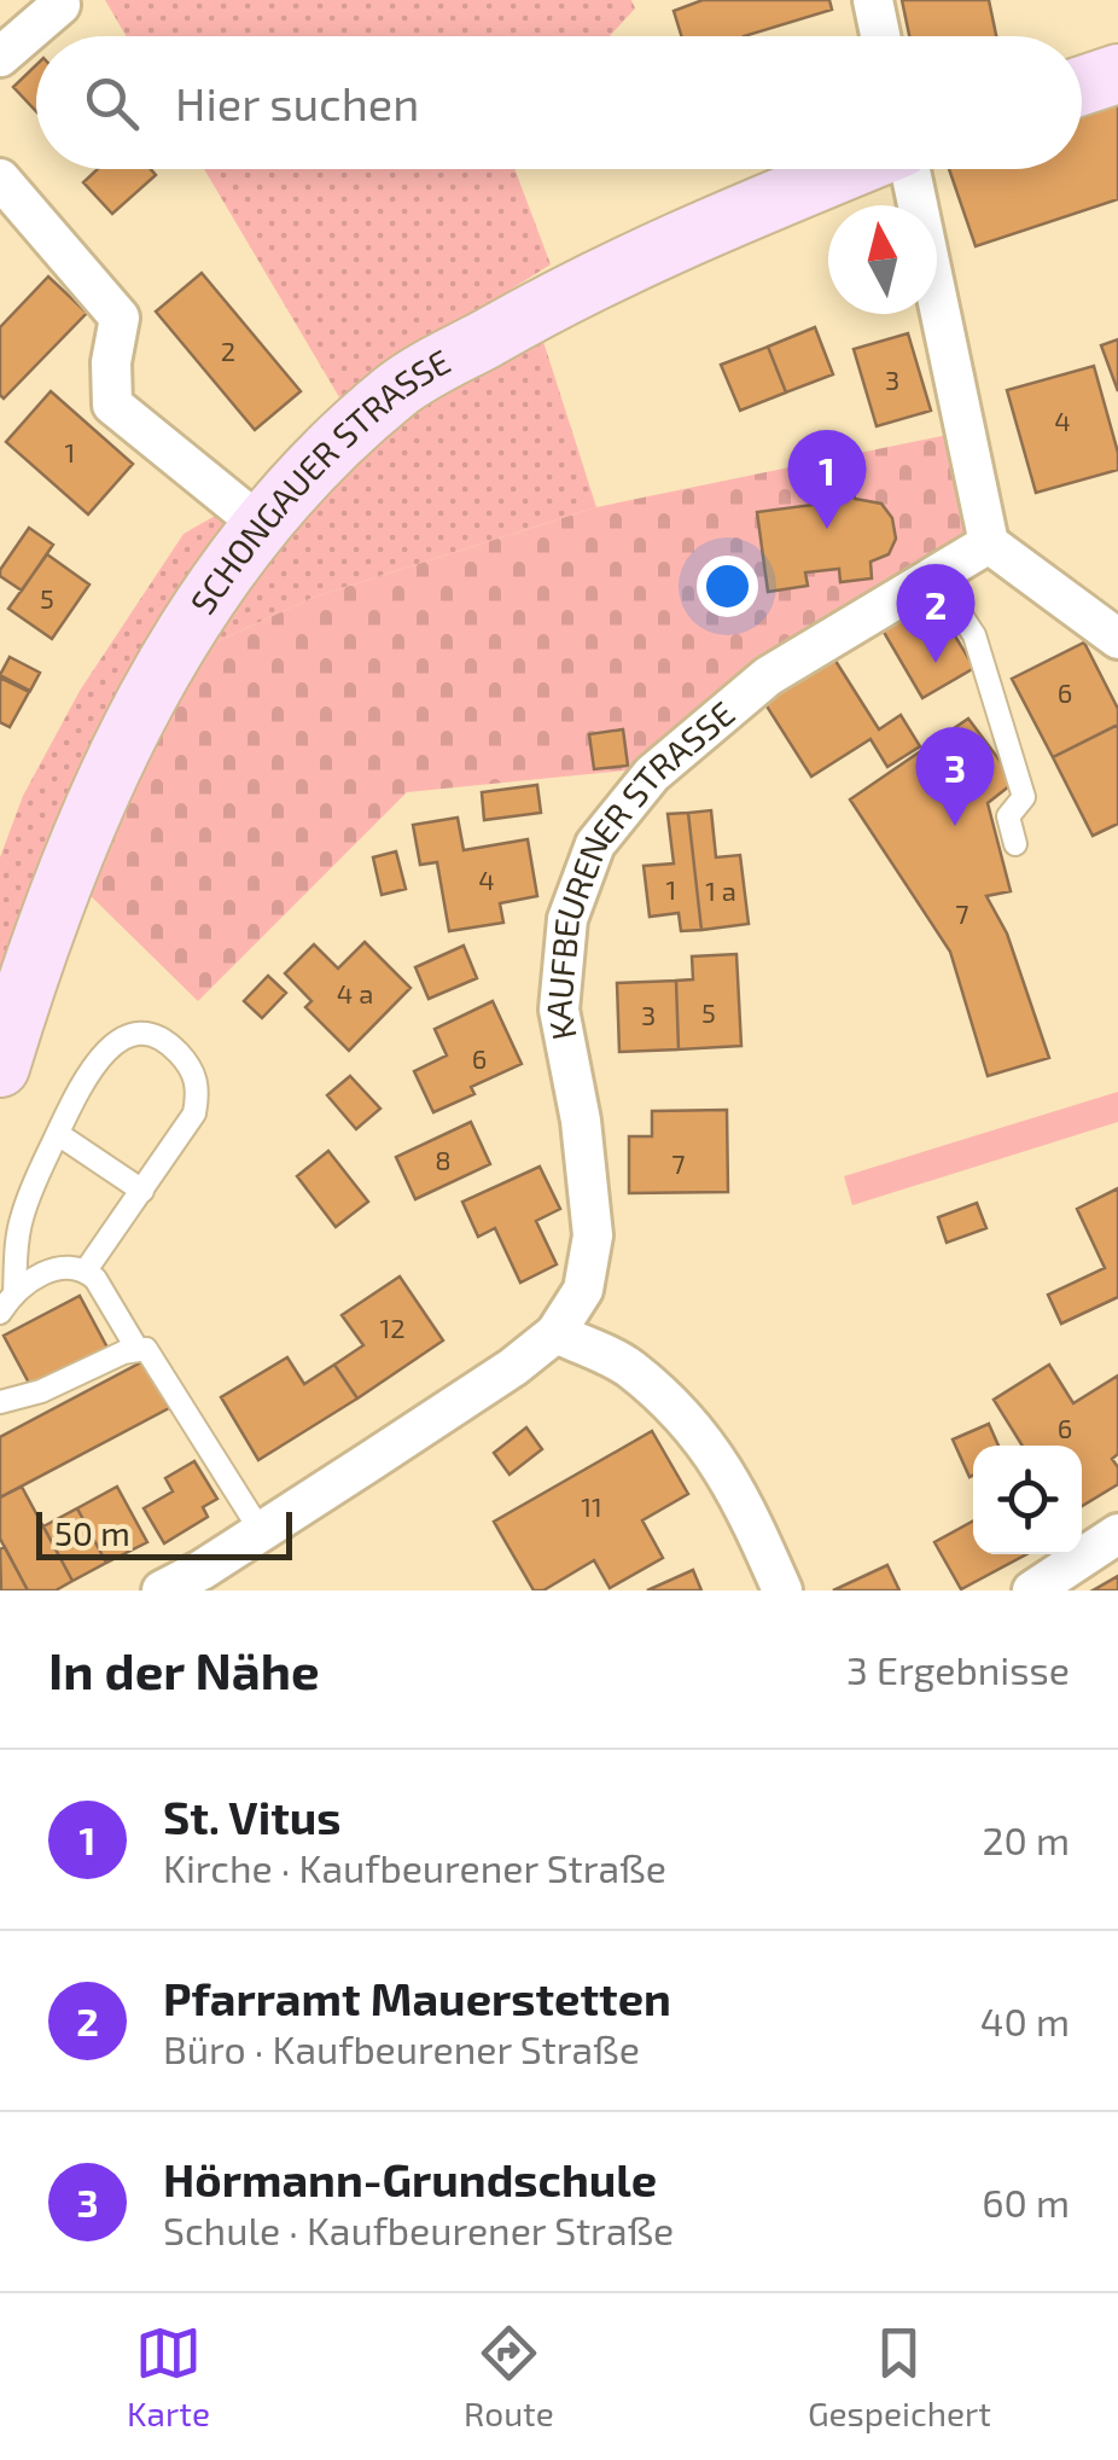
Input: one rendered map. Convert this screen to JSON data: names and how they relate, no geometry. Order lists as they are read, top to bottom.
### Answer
{
  "streets": {
    "main road": ["SCHONGAUER STRASSE"],
    "street": ["KAUFBEURENER STRASSE"]
  },
  "house_numbers": [
    "2",
    "3",
    "4",
    "1",
    "5",
    "6",
    "4",
    "1",
    "1 a",
    "7",
    "4 a",
    "5",
    "3",
    "6",
    "8",
    "7",
    "12",
    "6",
    "11"
  ],
  "scale_bar": "50 m",
  "north": "top",
  "page": {
    "search": "Hier suchen",
    "pins": ["1", "2", "3"],
    "scale": "50 m",
    "heading": ["In der Nähe", "3 Ergebnisse"],
    "list": [
      {
        "mark": "1",
        "name": "St. Vitus",
        "note": "Kirche · Kaufbeurener Straße",
        "value": "20 m"
      },
      {
        "mark": "2",
        "name": "Pfarramt Mauerstetten",
        "note": "Büro · Kaufbeurener Straße",
        "value": "40 m"
      },
      {
        "mark": "3",
        "name": "Hörmann-Grundschule",
        "note": "Schule · Kaufbeurener Straße",
        "value": "60 m"
      }
    ],
    "nav": ["Karte", "Route", "Gespeichert"]
  }
}
